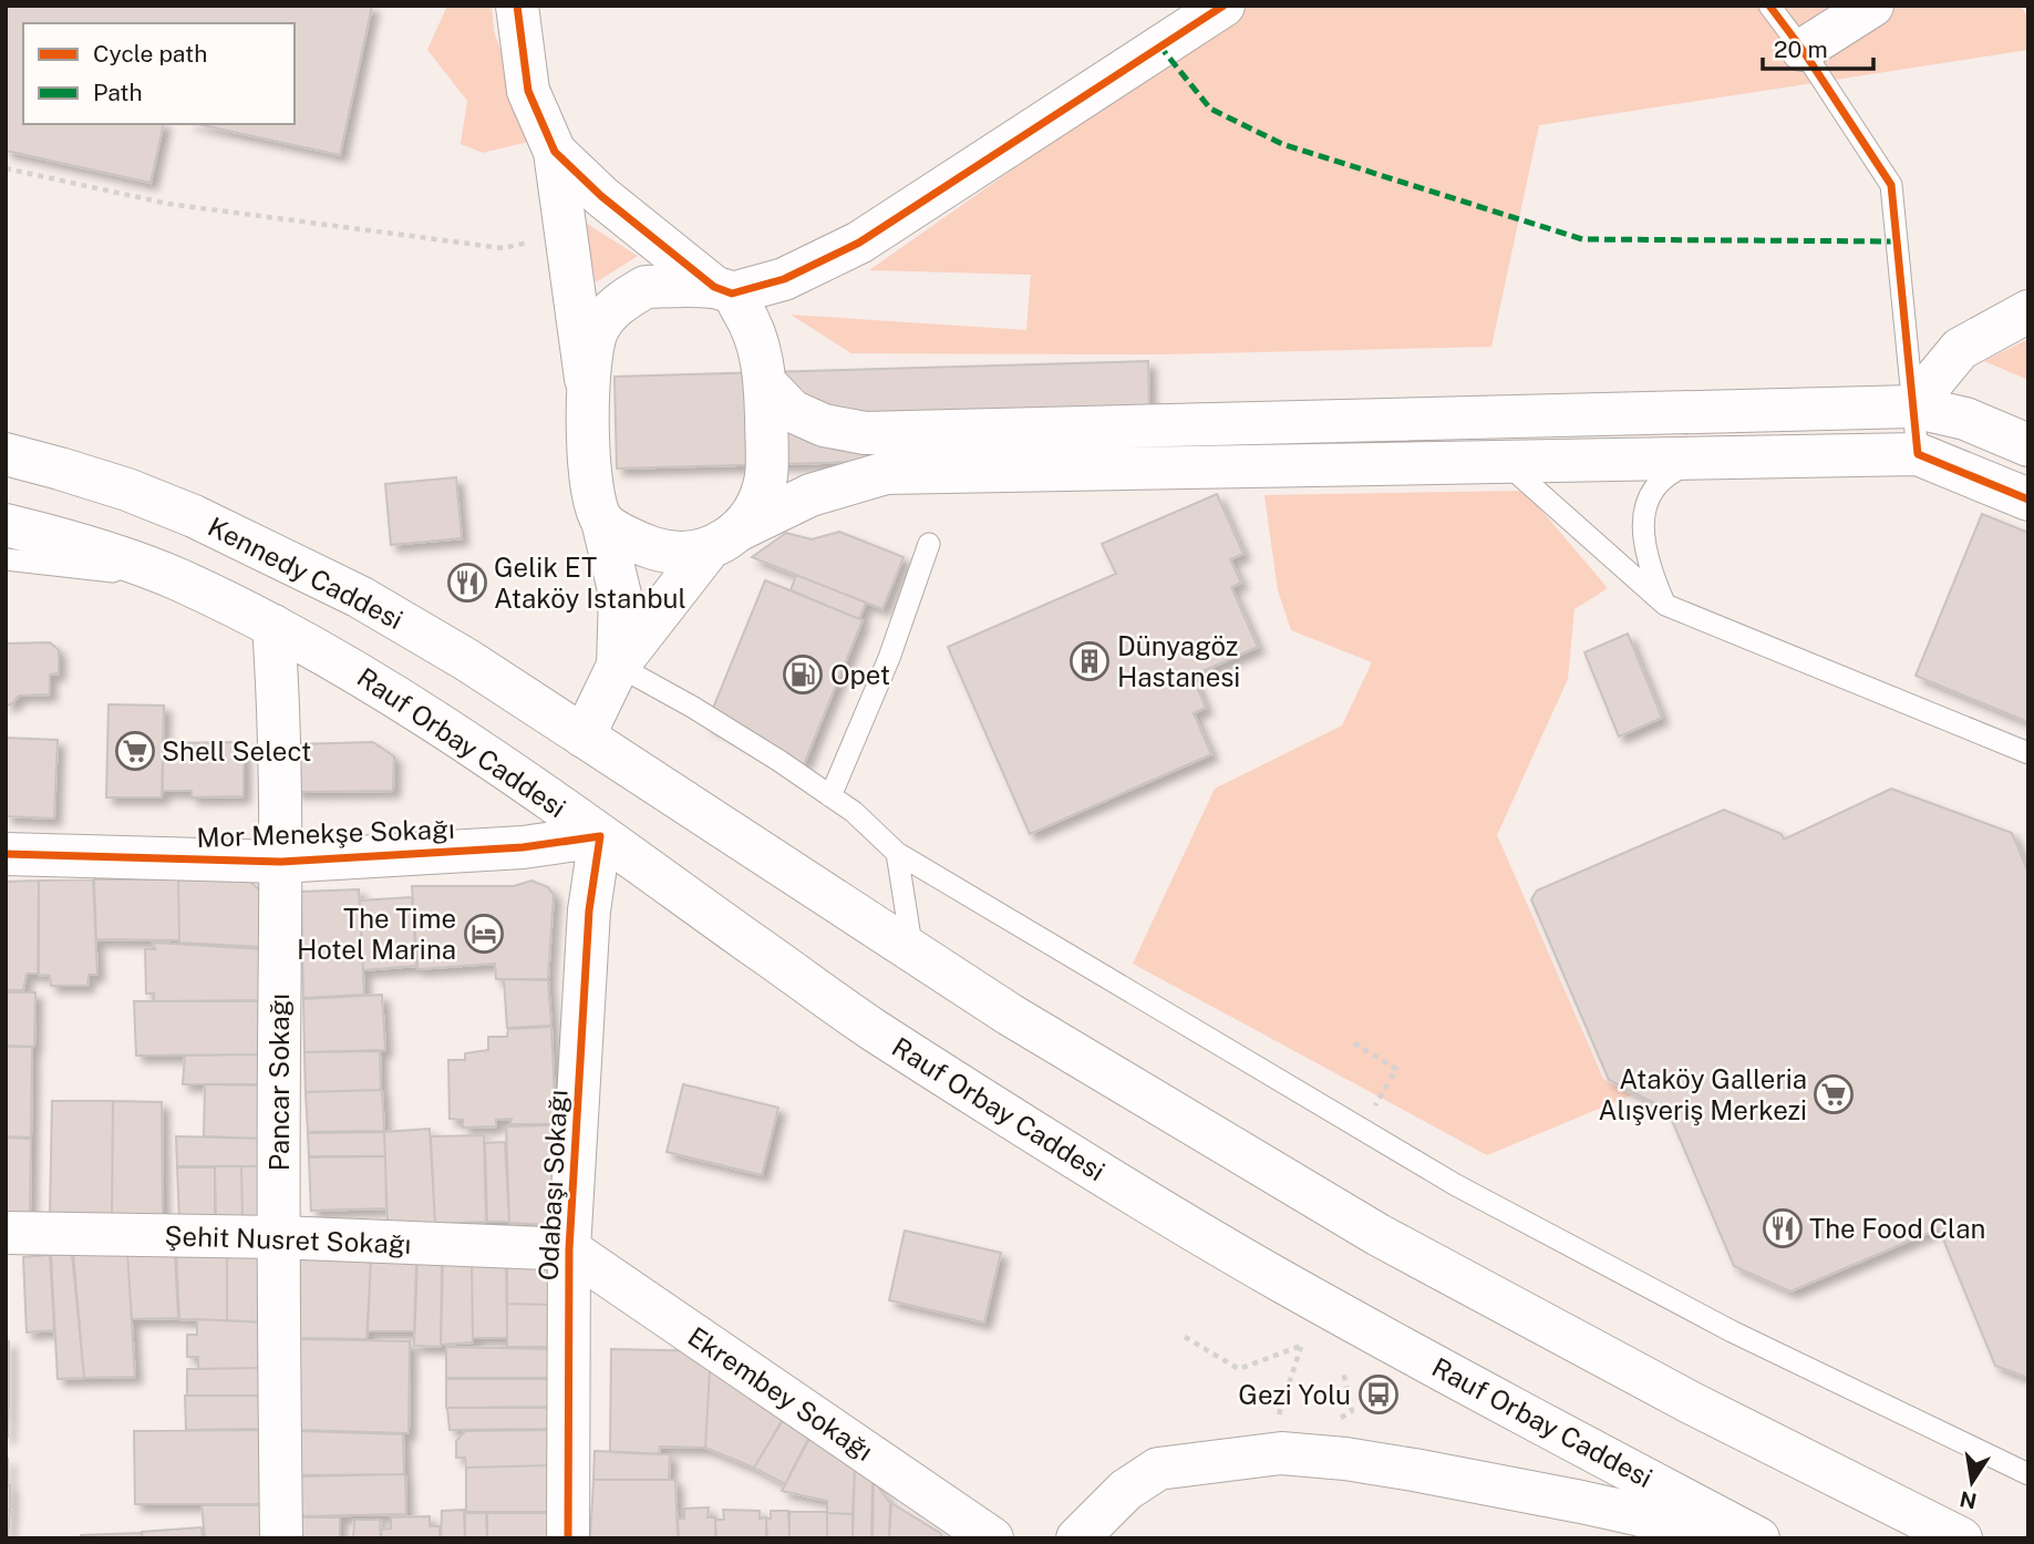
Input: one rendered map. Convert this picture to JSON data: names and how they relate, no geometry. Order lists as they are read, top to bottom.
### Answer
{
  "streets": {
    "main road": [
      "Kennedy Caddesi",
      "Rauf Orbay Caddesi",
      "Mor Menekşe Sokağı",
      "Pancar Sokağı",
      "Odabaşı Sokağı",
      "Şehit Nusret Sokağı",
      "Ekrembey Sokağı"
    ]
  },
  "crossings": [
    ["Rauf Orbay Caddesi", "Mor Menekşe Sokağı"],
    ["Rauf Orbay Caddesi", "Pancar Sokağı"],
    ["Rauf Orbay Caddesi", "Odabaşı Sokağı"],
    ["Mor Menekşe Sokağı", "Pancar Sokağı"],
    ["Mor Menekşe Sokağı", "Odabaşı Sokağı"],
    ["Pancar Sokağı", "Şehit Nusret Sokağı"],
    ["Odabaşı Sokağı", "Şehit Nusret Sokağı"],
    ["Odabaşı Sokağı", "Ekrembey Sokağı"],
    ["Şehit Nusret Sokağı", "Ekrembey Sokağı"]
  ],
  "places": {
    "restaurant": ["Gelik ET Ataköy Istanbul", "The Food Clan"],
    "building": ["Dünyagöz Hastanesi"],
    "fuel station": ["Opet"],
    "supermarket": ["Shell Select", "Ataköy Galleria Alışveriş Merkezi"],
    "hotel": ["The Time Hotel Marina"],
    "bus stop": ["Gezi Yolu"]
  },
  "legend": ["Cycle path", "Path"],
  "scale_bar": "20 m",
  "north": "bottom"
}
